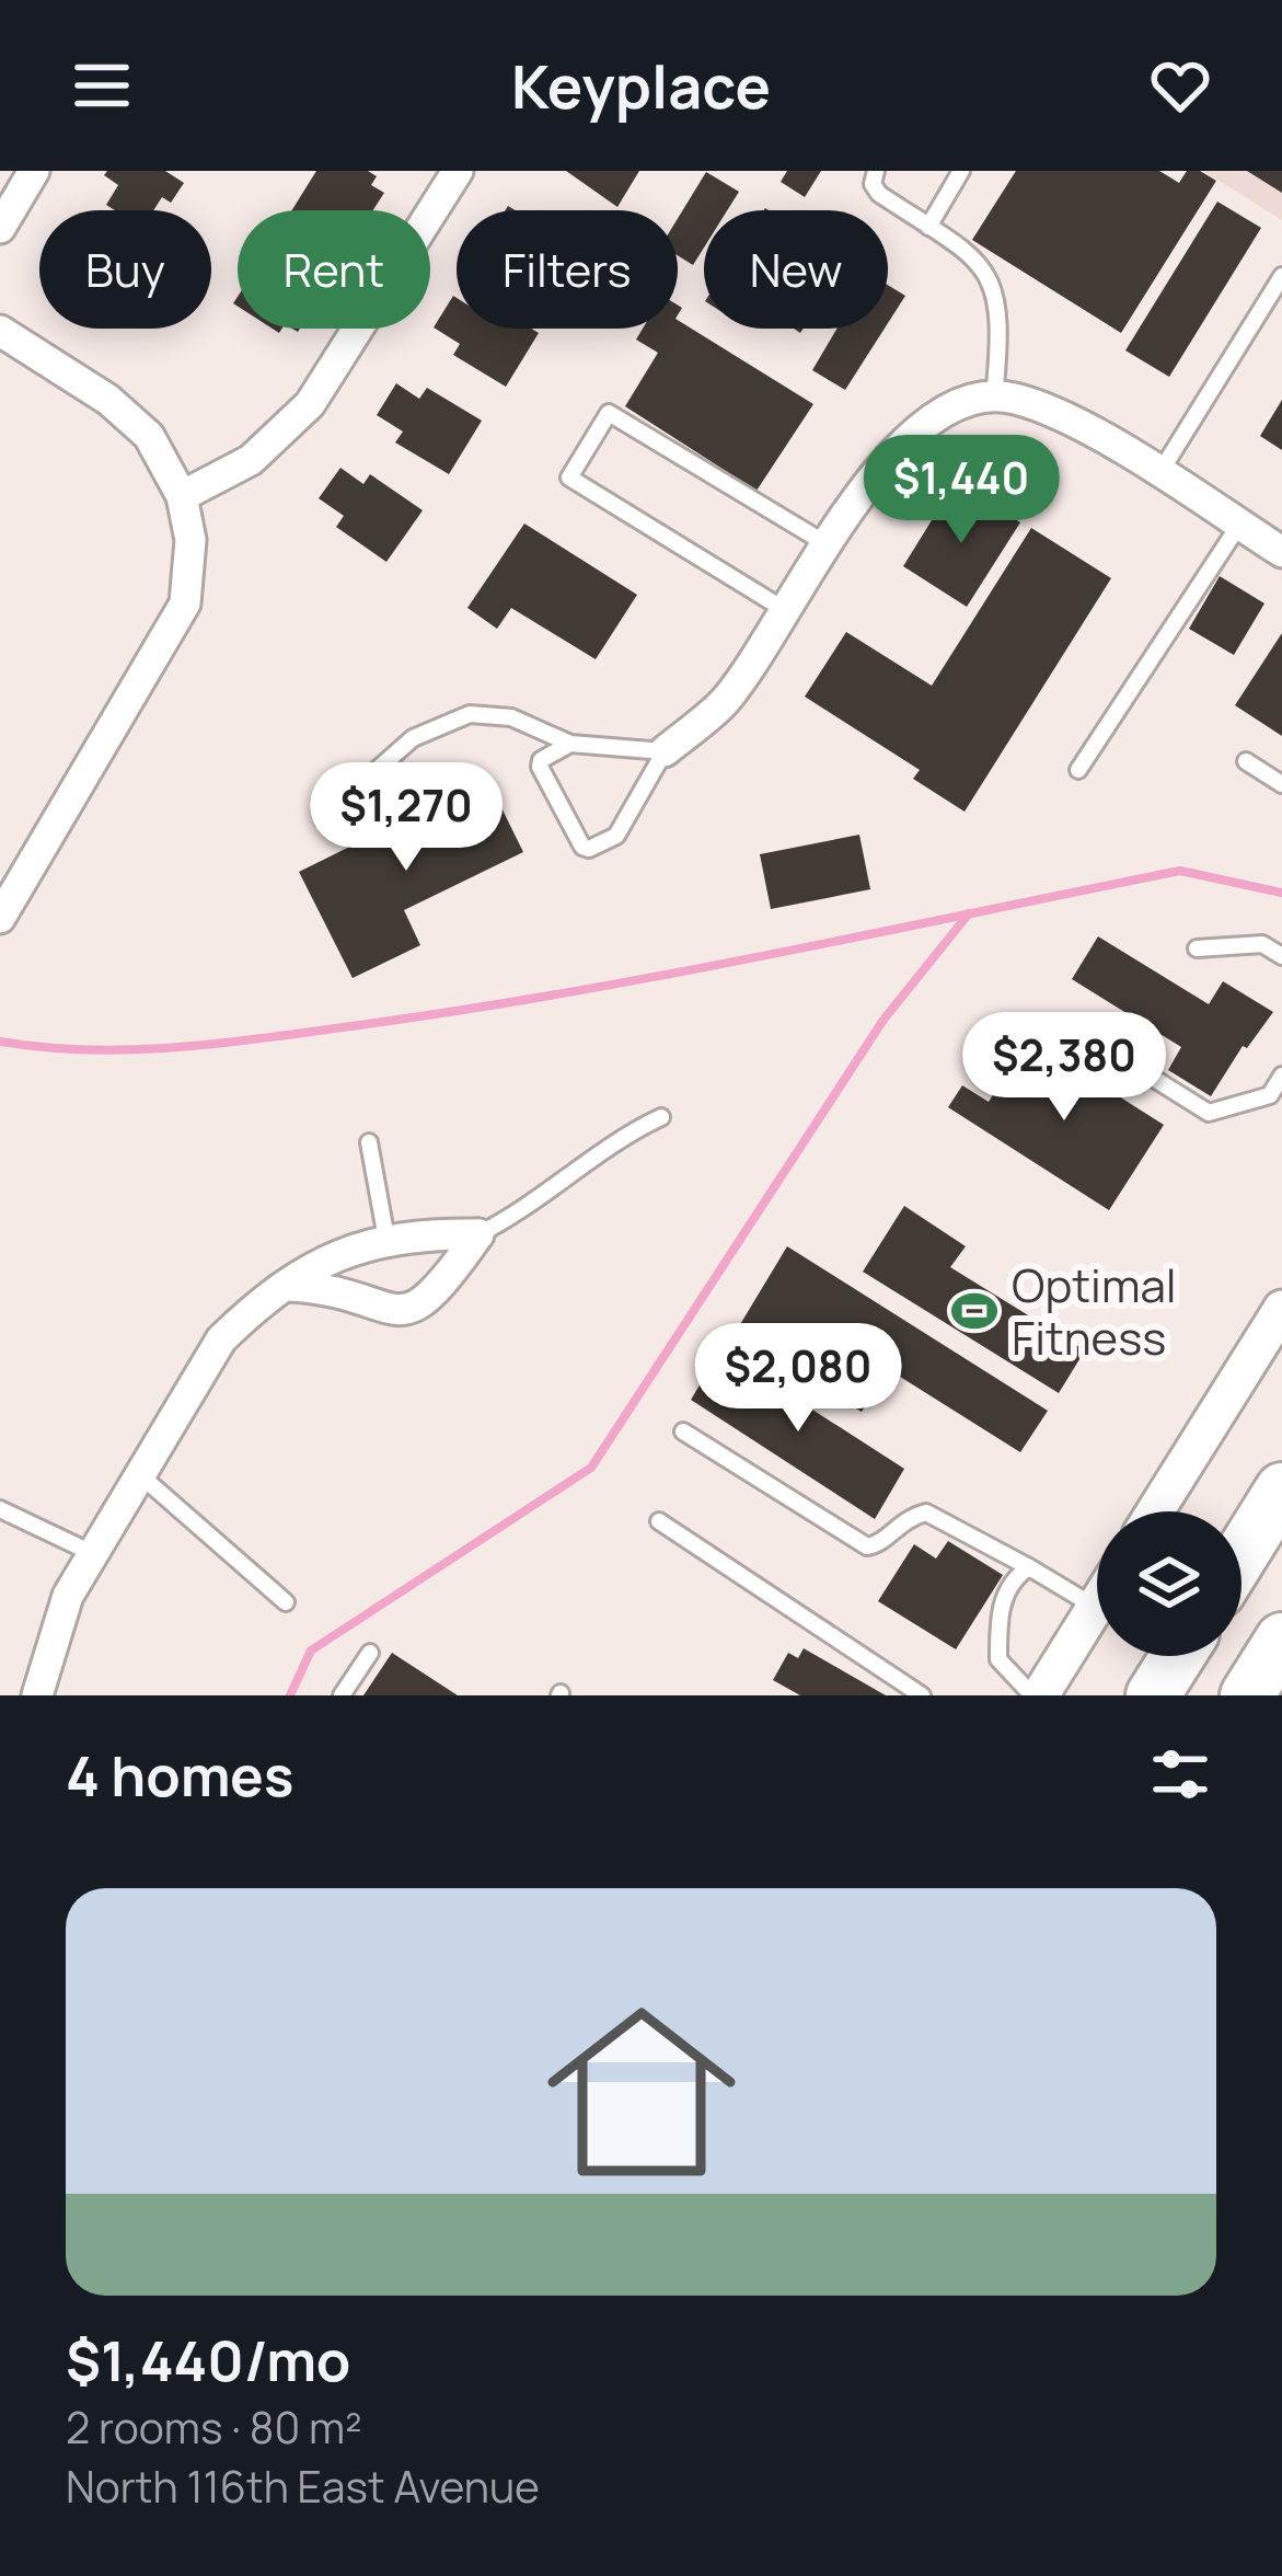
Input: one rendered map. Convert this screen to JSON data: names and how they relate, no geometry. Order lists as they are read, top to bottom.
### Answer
{
  "places": {
    "sports": ["Optimal Fitness"]
  },
  "page": {
    "header": "Keyplace",
    "chip": [
      "Buy",
      "Rent",
      "Filters",
      "New"
    ],
    "price": [
      "$1,440",
      "$1,270",
      "$2,380",
      "$2,080"
    ],
    "heading": "4 homes",
    "list": [
      {
        "name": "$1,440/mo",
        "note": "2 rooms · 80 m² · North 116th East Avenue"
      }
    ]
  }
}
